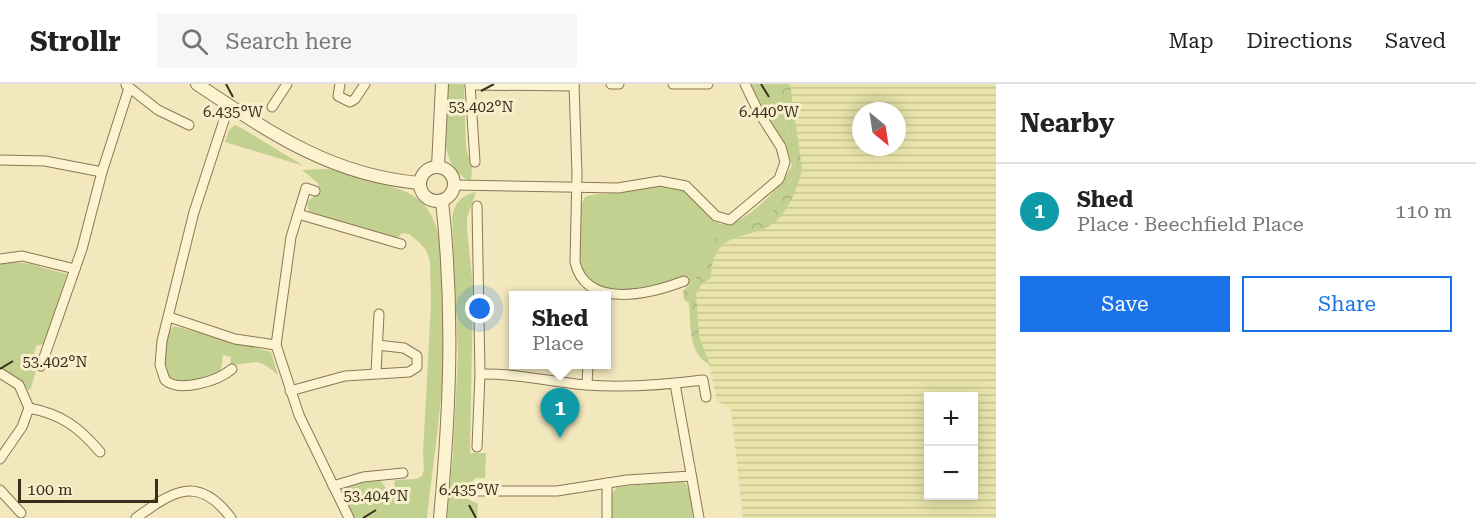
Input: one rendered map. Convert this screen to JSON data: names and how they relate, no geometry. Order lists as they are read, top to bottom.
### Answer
{
  "scale_bar": "100 m",
  "north": "bottom right",
  "page": {
    "header": "Strollr",
    "search": "Search here",
    "nav": ["Map", "Directions", "Saved"],
    "heading": "Nearby",
    "list": [
      {
        "mark": "1",
        "name": "Shed",
        "note": "Place · Beechfield Place",
        "value": "110 m"
      }
    ],
    "buttons": ["Save", "Share"],
    "popup": ["Shed", "Place"],
    "pins": "1",
    "map_buttons": ["+", "−"],
    "scale": "100 m"
  },
  "coordinates": [
    "53.402°N",
    "6.435°W",
    "6.440°W",
    "53.404°N"
  ]
}
